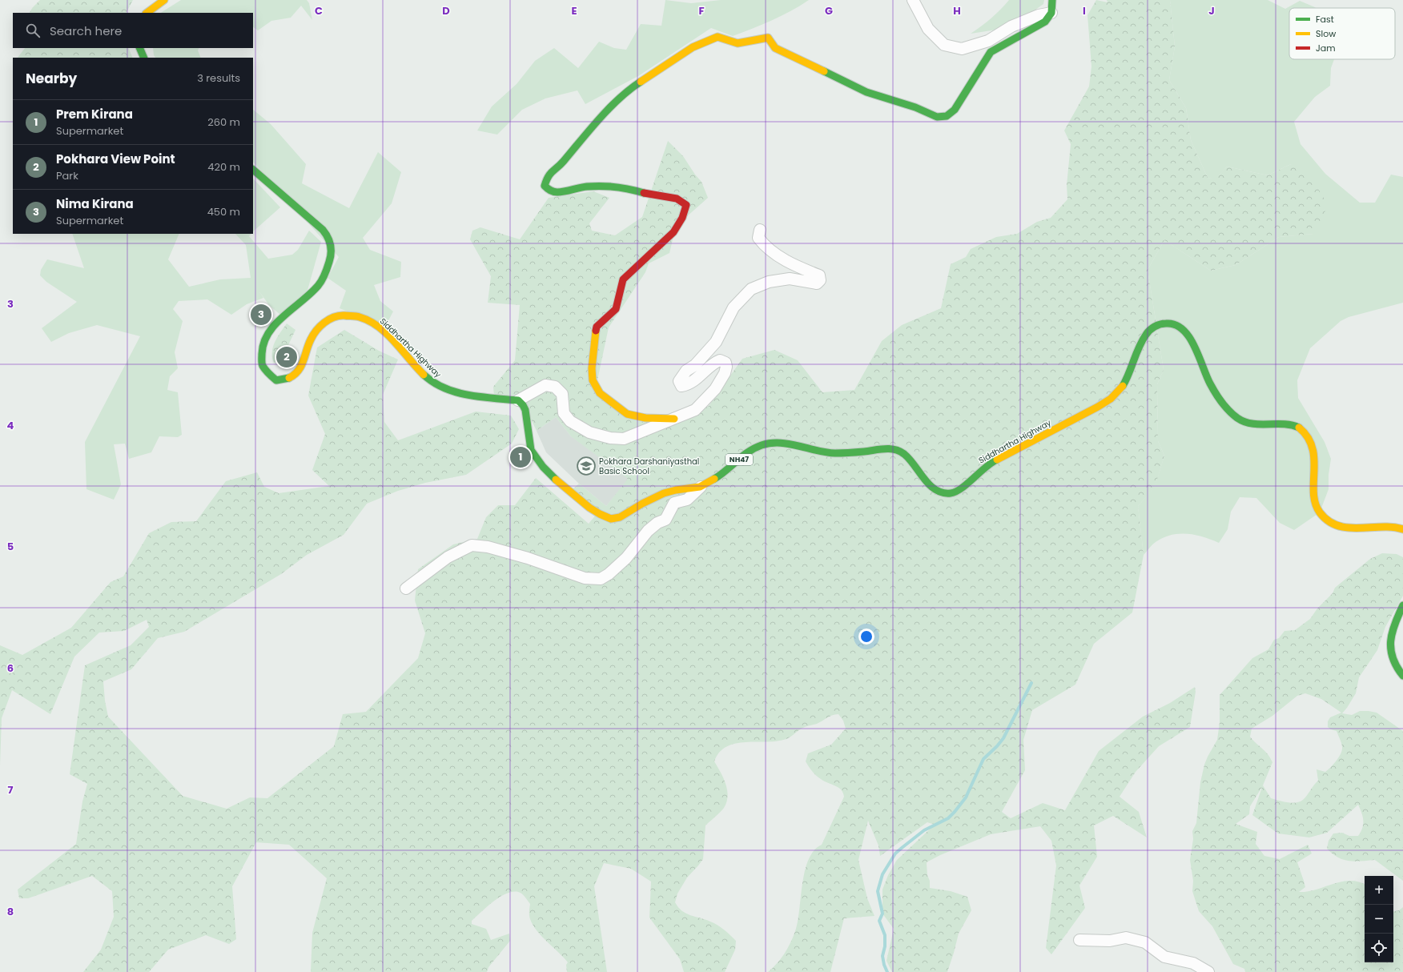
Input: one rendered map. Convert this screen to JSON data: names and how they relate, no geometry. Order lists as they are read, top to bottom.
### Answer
{
  "streets": {
    "main road": ["Siddhartha Highway", "NH47"]
  },
  "places": {
    "school or university": ["Pokhara Darshaniyasthal Basic School"]
  },
  "legend": ["Fast", "Slow", "Jam"],
  "page": {
    "search": "Search here",
    "heading": ["Nearby", "3 results"],
    "list": [
      {
        "mark": "1",
        "name": "Prem Kirana",
        "note": "Supermarket",
        "value": "260 m"
      },
      {
        "mark": "2",
        "name": "Pokhara View Point",
        "note": "Park",
        "value": "420 m"
      },
      {
        "mark": "3",
        "name": "Nima Kirana",
        "note": "Supermarket",
        "value": "450 m"
      }
    ],
    "pins": ["3", "2", "1"],
    "map_buttons": ["+", "−"]
  },
  "grid": {
    "columns": [
      "C",
      "D",
      "E",
      "F",
      "G",
      "H",
      "I",
      "J"
    ],
    "rows": [
      "3",
      "4",
      "5",
      "6",
      "7",
      "8"
    ]
  }
}
